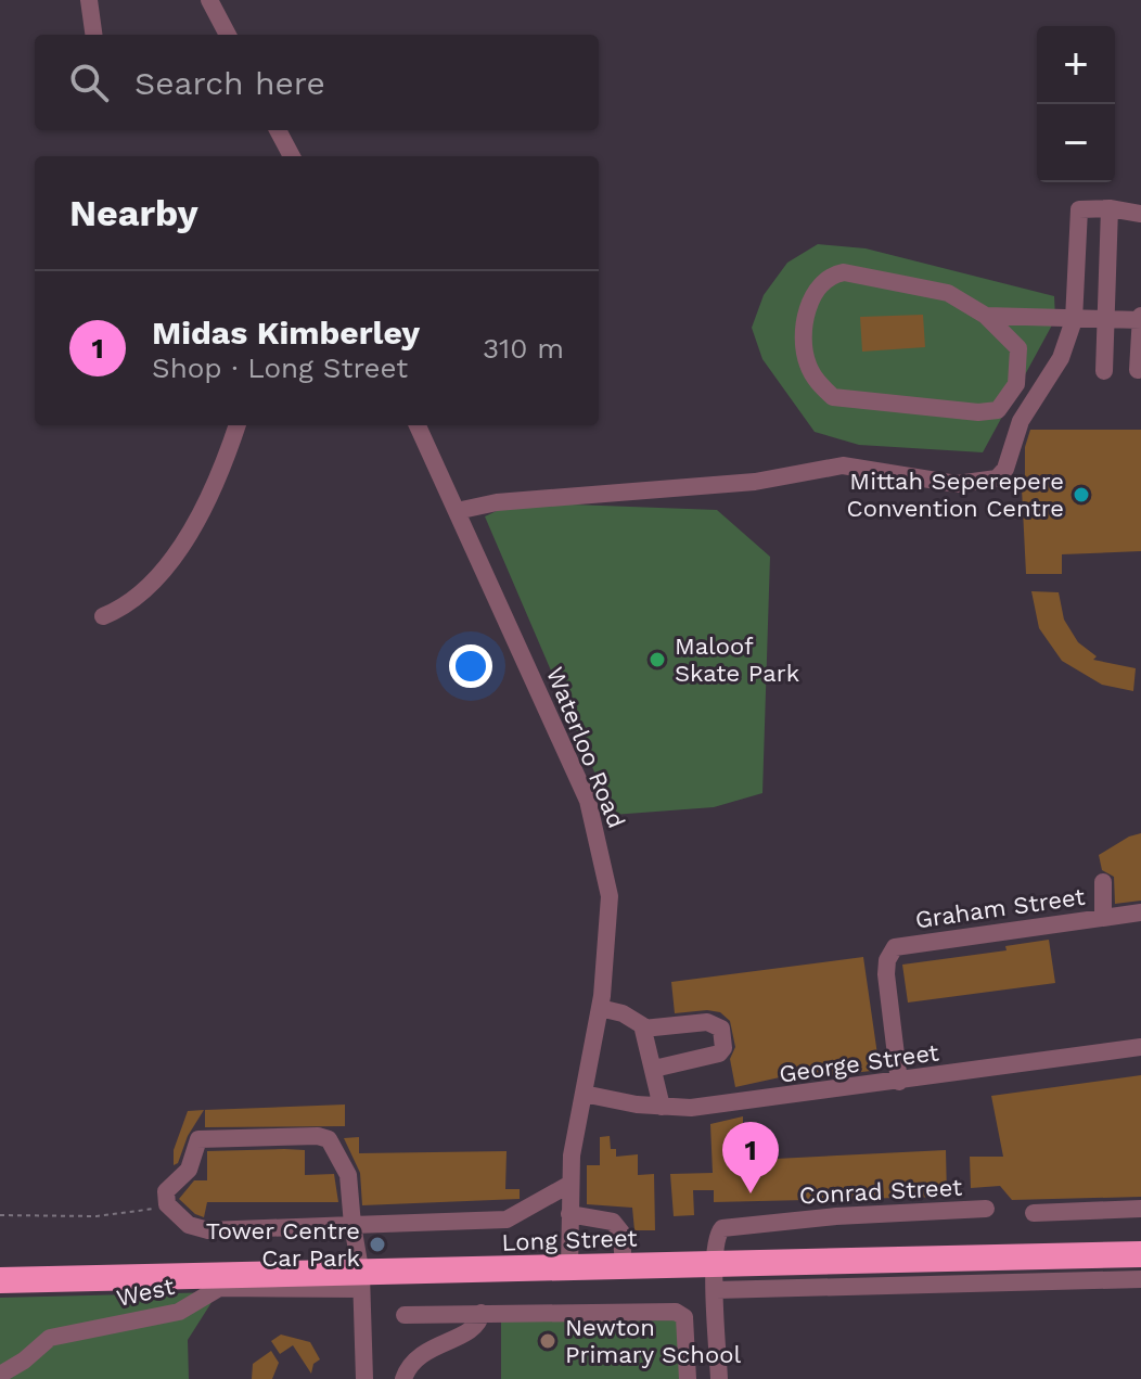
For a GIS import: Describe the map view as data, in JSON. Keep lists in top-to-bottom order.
{
  "streets": {
    "highway": ["Long Street"],
    "street": [
      "Waterloo Road",
      "Graham Street",
      "George Street",
      "Conrad Street",
      "West"
    ]
  },
  "crossings": [
    ["Waterloo Road", "George Street"],
    ["Waterloo Road", "Long Street"],
    ["Graham Street", "George Street"],
    ["Conrad Street", "Long Street"],
    ["Long Street", "West"]
  ],
  "places": [
    "Mittah Seperepere Convention Centre",
    "Maloof Skate Park",
    "Tower Centre Car Park",
    "Newton Primary School"
  ],
  "page": {
    "map_buttons": ["+", "−"],
    "search": "Search here",
    "heading": "Nearby",
    "list": [
      {
        "mark": "1",
        "name": "Midas Kimberley",
        "note": "Shop · Long Street",
        "value": "310 m"
      }
    ],
    "pins": "1"
  }
}
